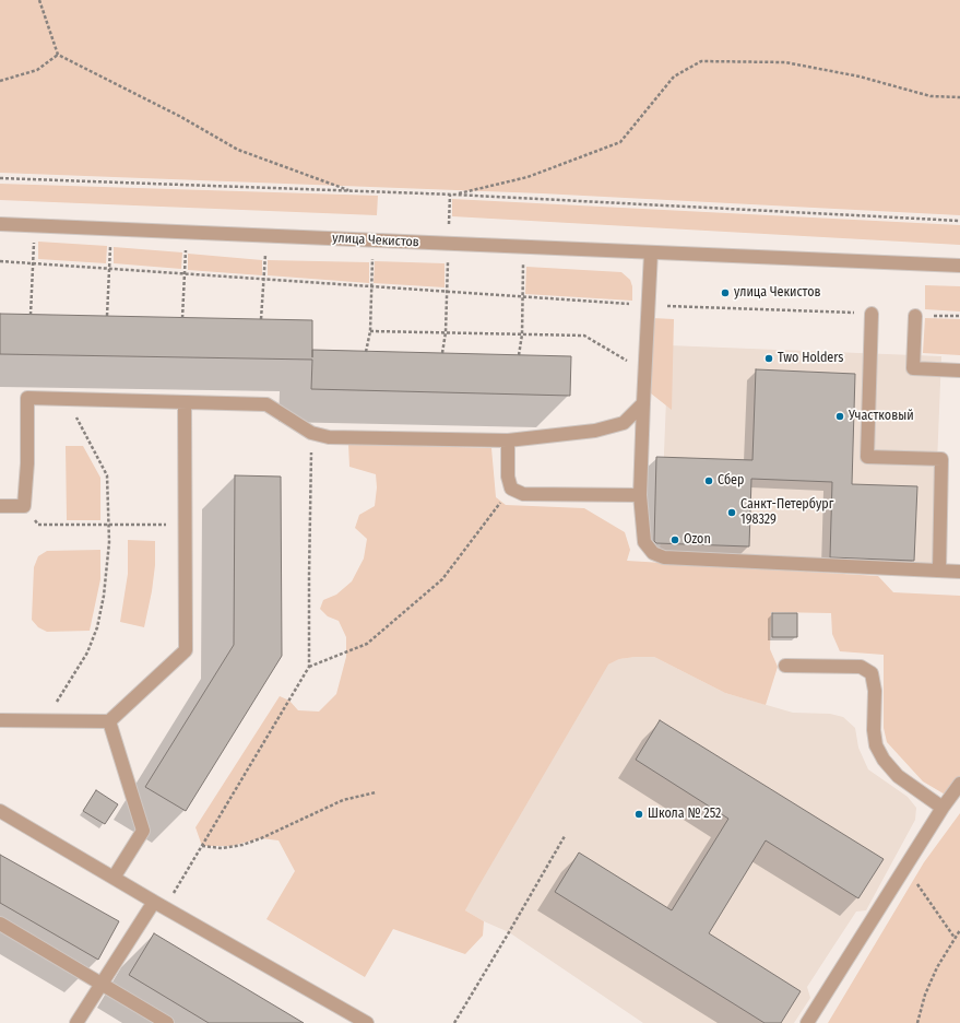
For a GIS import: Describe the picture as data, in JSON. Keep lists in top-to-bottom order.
{
  "streets": {
    "street": ["улица Чекистов"]
  },
  "places": [
    "улица Чекистов",
    "Two Holders",
    "Участковый",
    "Сбер",
    "Санкт-Петербург 198329",
    "Ozon",
    "Школа № 252"
  ]
}
